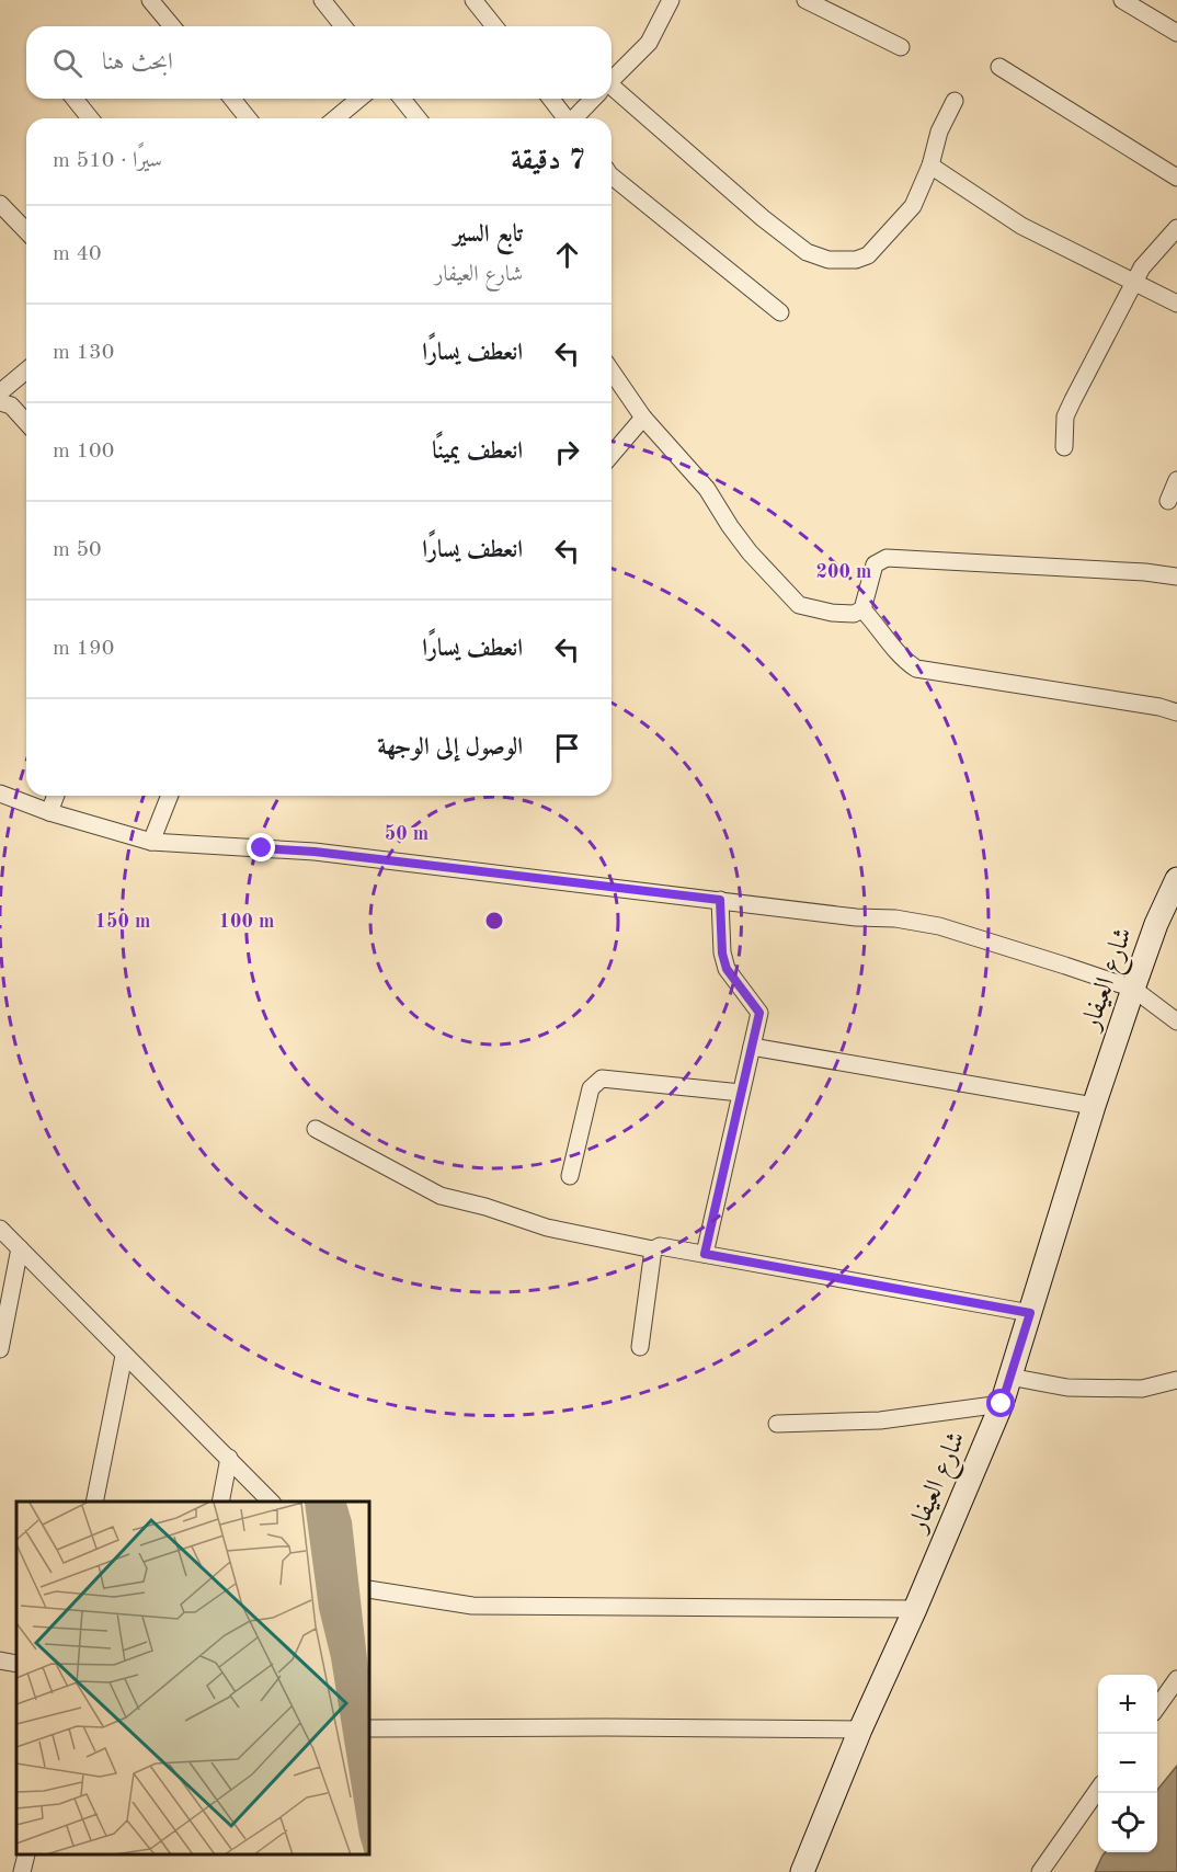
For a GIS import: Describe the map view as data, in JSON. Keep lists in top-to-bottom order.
{
  "streets": {
    "main road": ["شارع العيفار"]
  },
  "page": {
    "search": "ابحث هنا",
    "heading": ["7 دقيقة", "سيرًا · 510 m"],
    "list": [
      ["تابع السير", "شارع العيفار", "40 m"],
      ["انعطف يسارًا", "130 m"],
      ["انعطف يمينًا", "100 m"],
      ["انعطف يسارًا", "50 m"],
      ["انعطف يسارًا", "190 m"],
      "الوصول إلى الوجهة"
    ],
    "map_buttons": ["+", "−"]
  },
  "rings": [
    "200 m",
    "50 m",
    "150 m",
    "100 m"
  ]
}
